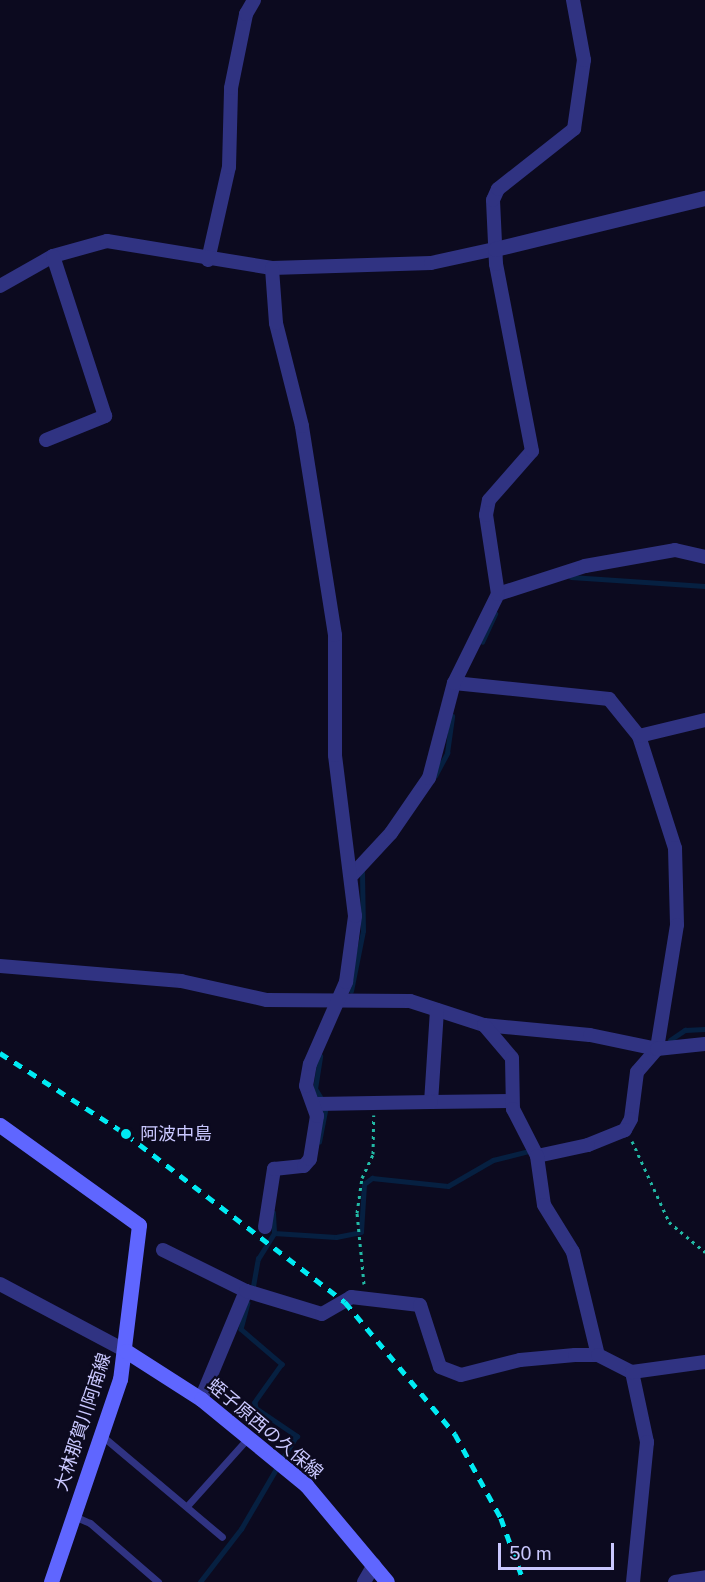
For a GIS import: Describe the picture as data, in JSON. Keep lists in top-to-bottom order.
{
  "streets": {
    "main road": ["大林那賀川阿南線", "蛭子原西の久保線"]
  },
  "crossings": [
    ["大林那賀川阿南線", "蛭子原西の久保線"]
  ],
  "places": ["阿波中島"],
  "scale_bar": "50 m"
}
